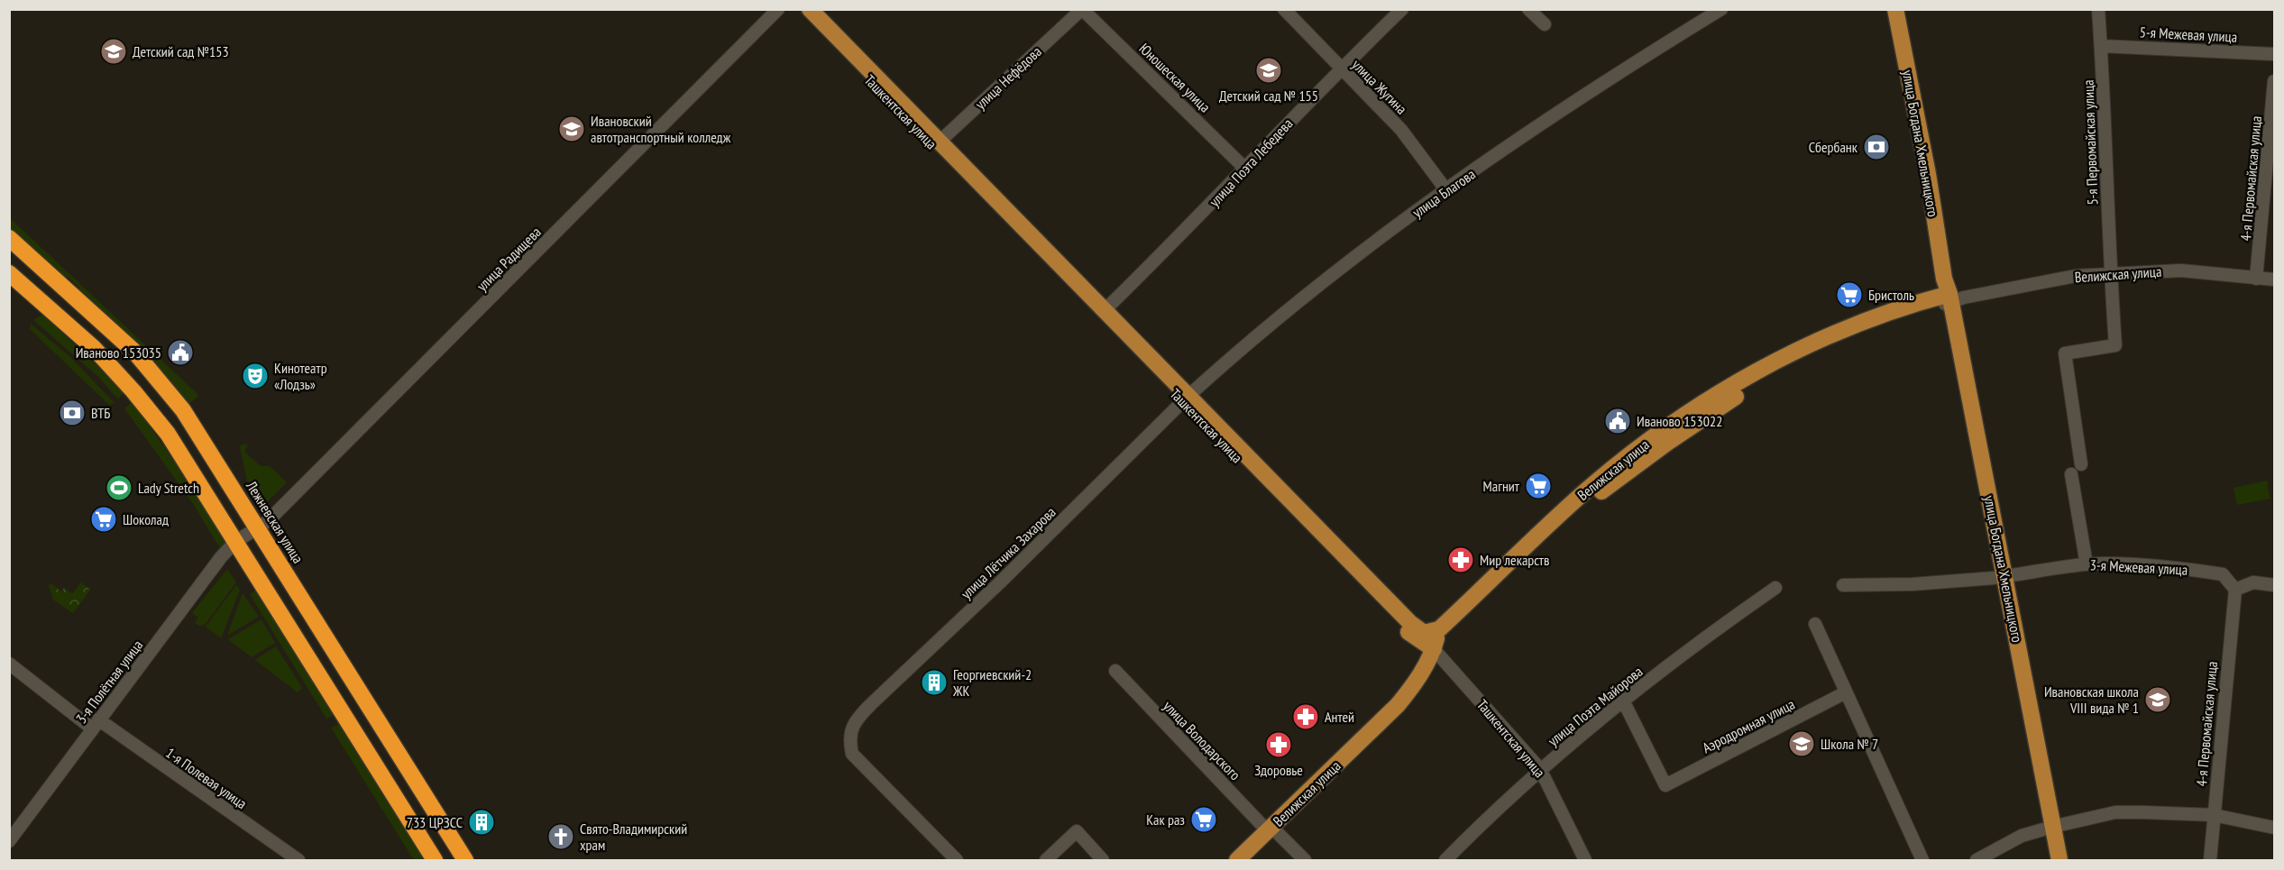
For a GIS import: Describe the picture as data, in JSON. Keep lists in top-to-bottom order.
{
  "streets": {
    "highway": ["Лежневская улица"],
    "main road": ["Ташкентская улица", "улица Богдана Хмельницкого", "Велижская улица"],
    "street": [
      "5-я Межевая улица",
      "улица Нефёдова",
      "Юношеская улица",
      "улица Жугина",
      "5-я Первомайская улица",
      "улица Поэта Лебедева",
      "4-я Первомайская улица",
      "улица Благова",
      "улица Радищева",
      "улица Лётчика Захарова",
      "3-я Межевая улица",
      "3-я Полётная улица",
      "улица Поэта Майорова",
      "Аэродромная улица",
      "улица Володарского",
      "1-я Полевая улица"
    ]
  },
  "crossings": [
    ["5-я Межевая улица", "5-я Первомайская улица"],
    ["улица Нефёдова", "Юношеская улица"],
    ["улица Нефёдова", "Ташкентская улица"],
    ["Юношеская улица", "улица Поэта Лебедева"],
    ["улица Жугина", "улица Поэта Лебедева"],
    ["улица Жугина", "улица Благова"],
    ["Ташкентская улица", "улица Поэта Лебедева"],
    ["Ташкентская улица", "улица Благова"],
    ["Ташкентская улица", "Велижская улица"],
    ["Ташкентская улица", "улица Лётчика Захарова"],
    ["Ташкентская улица", "улица Поэта Майорова"],
    ["5-я Первомайская улица", "Велижская улица"],
    ["улица Богдана Хмельницкого", "Велижская улица"],
    ["улица Богдана Хмельницкого", "3-я Межевая улица"],
    ["4-я Первомайская улица", "Велижская улица"],
    ["4-я Первомайская улица", "3-я Межевая улица"],
    ["улица Благова", "улица Лётчика Захарова"],
    ["улица Радищева", "Лежневская улица"],
    ["улица Радищева", "3-я Полётная улица"],
    ["Велижская улица", "улица Володарского"],
    ["3-я Полётная улица", "1-я Полевая улица"],
    ["улица Поэта Майорова", "Аэродромная улица"]
  ],
  "places": {
    "school or university": [
      "Детский сад №153",
      "Детский сад № 155",
      "Ивановский автотранспортный колледж",
      "Ивановская школа VIII вида № 1",
      "Школа № 7"
    ],
    "bank": ["Сбербанк", "ВТБ"],
    "supermarket": [
      "Бристоль",
      "Магнит",
      "Шоколад",
      "Как раз"
    ],
    "public building": ["Иваново 153035", "Иваново 153022"],
    "theatre": ["Кинотеатр «Лодзь»"],
    "sports": ["Lady Stretch"],
    "pharmacy": ["Мир лекарств", "Антей", "Здоровье"],
    "building": ["Георгиевский-2 ЖК", "733 ЦРЗСС"],
    "church": ["Свято-Владимирский храм"]
  }
}
